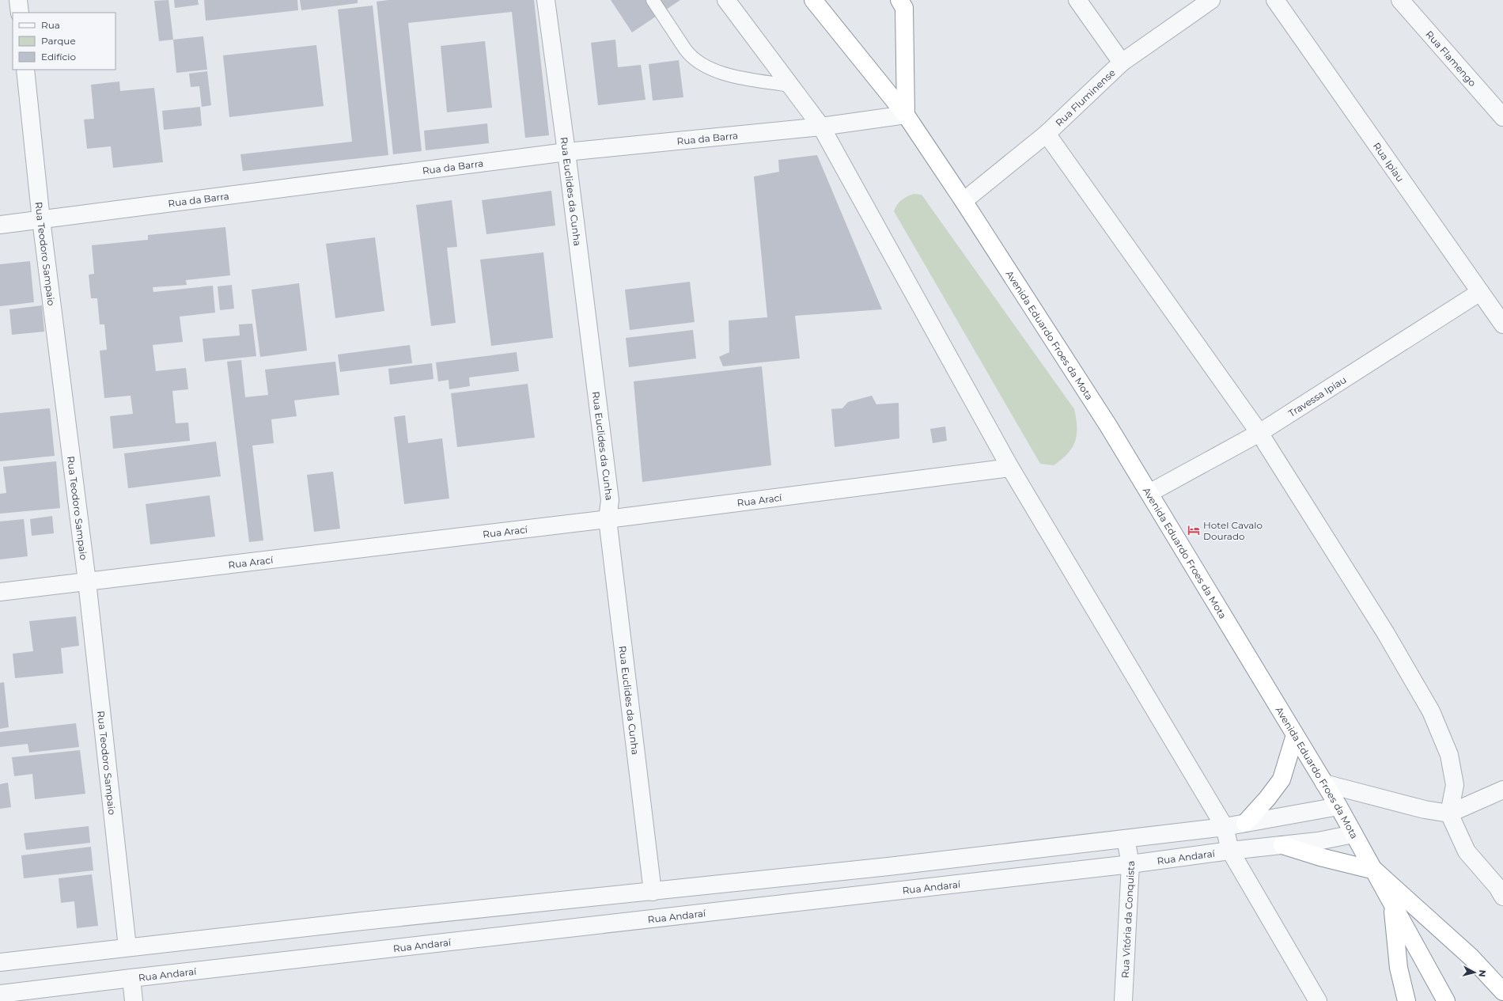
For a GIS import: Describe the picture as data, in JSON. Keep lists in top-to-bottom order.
{
  "streets": {
    "highway": ["Avenida Eduardo Froes da Mota"],
    "street": [
      "Rua Flamengo",
      "Rua Fluminense",
      "Rua da Barra",
      "Rua Ipiau",
      "Rua Euclides da Cunha",
      "Rua Teodoro Sampaio",
      "Travessa Ipiau",
      "Rua Arací",
      "Rua Andaraí",
      "Rua Vitória da Conquista"
    ]
  },
  "crossings": [
    ["Rua Fluminense", "Avenida Eduardo Froes da Mota"],
    ["Rua da Barra", "Rua Euclides da Cunha"],
    ["Rua da Barra", "Rua Teodoro Sampaio"],
    ["Rua da Barra", "Avenida Eduardo Froes da Mota"],
    ["Rua Ipiau", "Travessa Ipiau"],
    ["Rua Euclides da Cunha", "Rua Arací"],
    ["Rua Teodoro Sampaio", "Rua Arací"],
    ["Avenida Eduardo Froes da Mota", "Travessa Ipiau"],
    ["Avenida Eduardo Froes da Mota", "Rua Andaraí"],
    ["Rua Andaraí", "Rua Vitória da Conquista"]
  ],
  "places": {
    "hotel": ["Hotel Cavalo Dourado"]
  },
  "legend": ["Rua", "Parque", "Edifício"],
  "north": "right"
}
